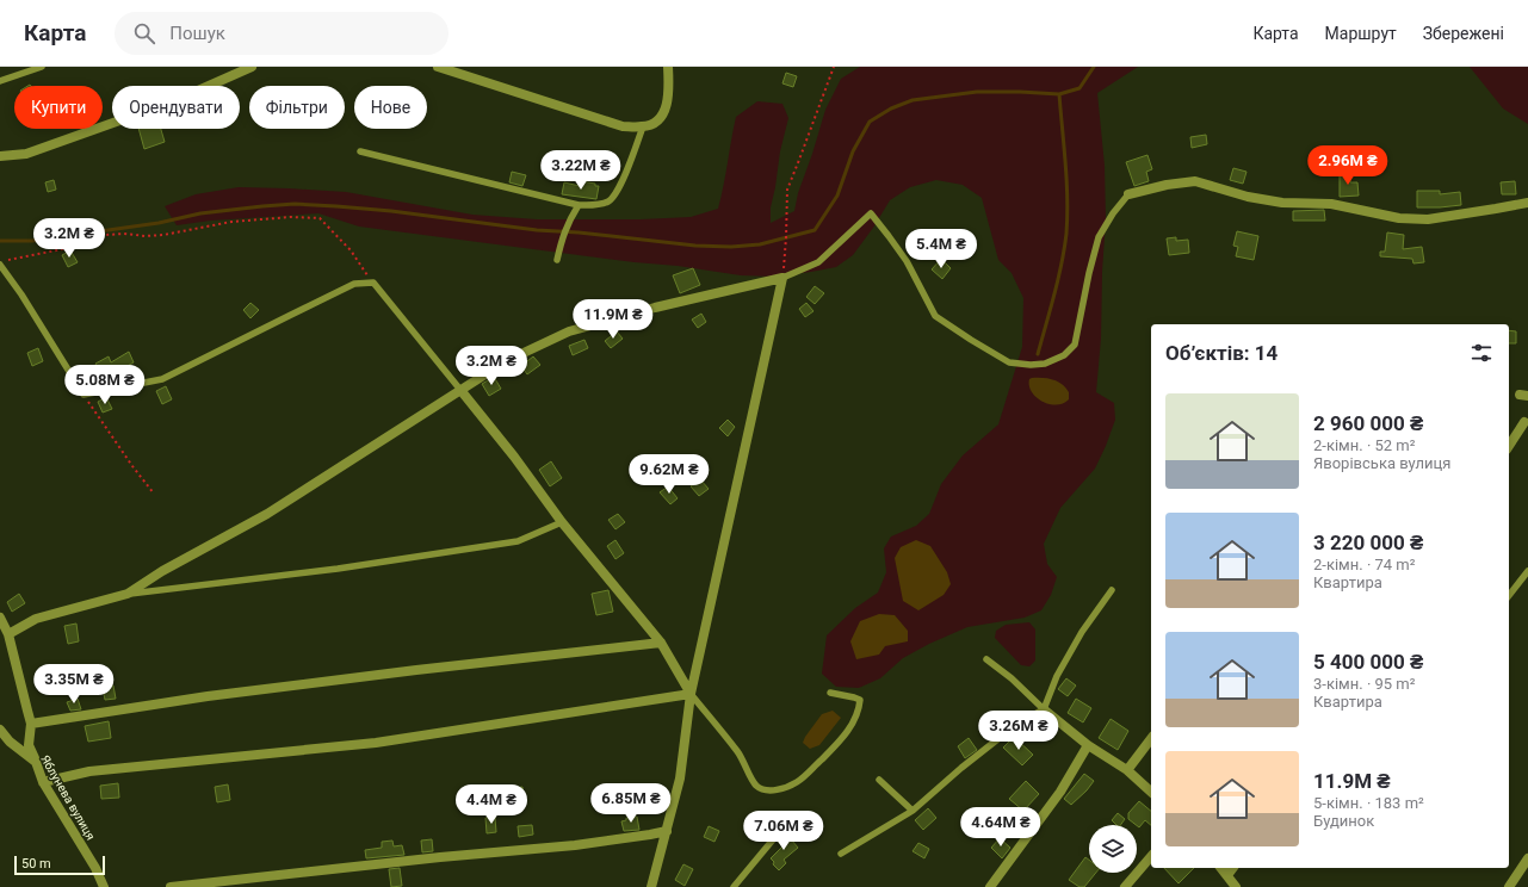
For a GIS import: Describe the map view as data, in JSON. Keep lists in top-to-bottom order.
{
  "streets": {
    "street": ["Яблунева вулиця"]
  },
  "scale_bar": "50 m",
  "page": {
    "header": "Карта",
    "search": "Пошук",
    "nav": ["Карта", "Маршрут", "Збережені"],
    "chip": [
      "Купити",
      "Орендувати",
      "Фільтри",
      "Нове"
    ],
    "price": [
      "2.96M ₴",
      "3.22M ₴",
      "3.2M ₴",
      "5.4M ₴",
      "11.9M ₴",
      "3.2M ₴",
      "5.08M ₴",
      "9.62M ₴",
      "3.35M ₴",
      "3.26M ₴",
      "6.85M ₴",
      "4.4M ₴",
      "4.64M ₴",
      "7.06M ₴"
    ],
    "heading": "Об’єктів: 14",
    "list": [
      {
        "name": "2 960 000 ₴",
        "note": "2-кімн. · 52 m² · Яворівська вулиця"
      },
      {
        "name": "3 220 000 ₴",
        "note": "2-кімн. · 74 m² · Квартира"
      },
      {
        "name": "5 400 000 ₴",
        "note": "3-кімн. · 95 m² · Квартира"
      },
      {
        "name": "11.9M ₴",
        "note": "5-кімн. · 183 m² · Будинок"
      }
    ],
    "scale": "50 m"
  }
}
